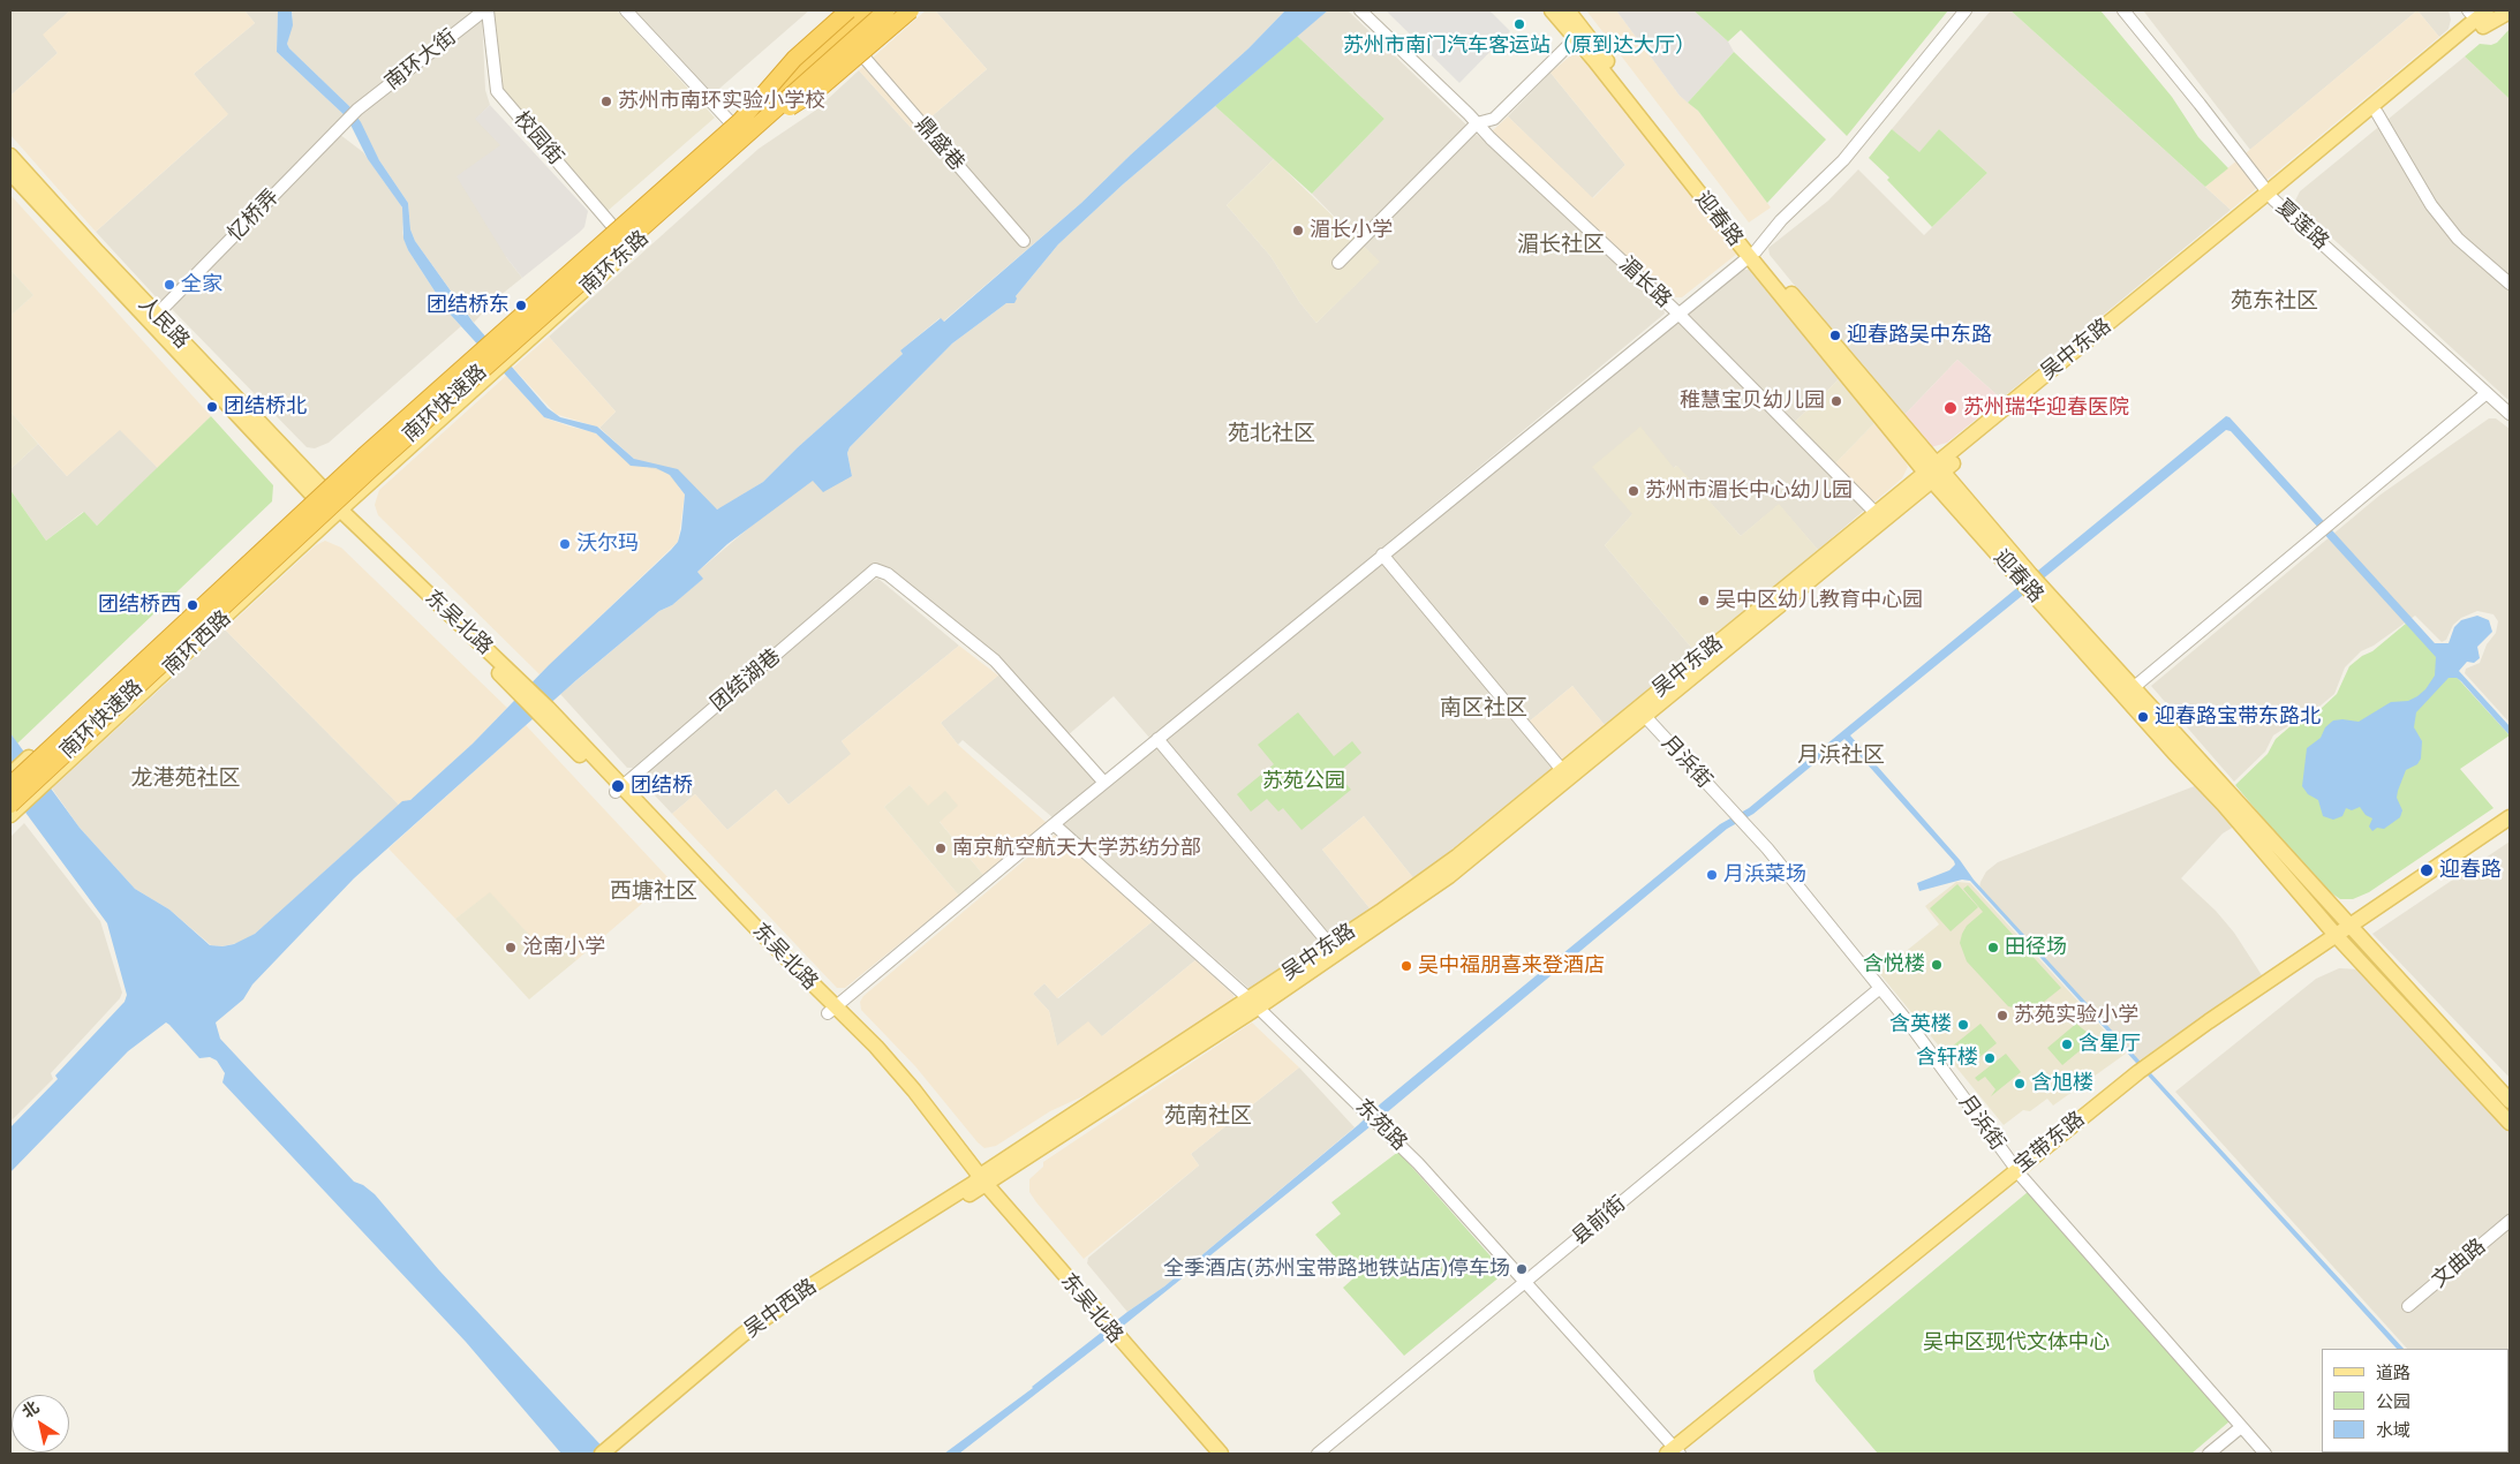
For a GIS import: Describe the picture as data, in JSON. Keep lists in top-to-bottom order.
{
  "streets": {
    "highway": ["南环快速路"],
    "main road": [
      "迎春路",
      "南环东路",
      "人民路",
      "吴中东路",
      "东吴北路",
      "南环西路",
      "宝带东路",
      "吴中西路"
    ],
    "street": [
      "南环大街",
      "校园街",
      "鼎盛巷",
      "忆桥弄",
      "夏莲路",
      "湄长路",
      "团结湖巷",
      "月浜街",
      "东苑路",
      "县前街",
      "文曲路"
    ]
  },
  "crossings": [
    ["南环大街", "校园街"],
    ["南环大街", "忆桥弄"],
    ["校园街", "南环东路"],
    ["鼎盛巷", "南环东路"],
    ["忆桥弄", "人民路"],
    ["迎春路", "吴中东路"],
    ["迎春路", "宝带东路"],
    ["夏莲路", "吴中东路"],
    ["南环东路", "人民路"],
    ["南环东路", "南环快速路"],
    ["南环东路", "东吴北路"],
    ["南环东路", "南环西路"],
    ["湄长路", "吴中东路"],
    ["人民路", "东吴北路"],
    ["人民路", "南环西路"],
    ["吴中东路", "东吴北路"],
    ["吴中东路", "月浜街"],
    ["吴中东路", "东苑路"],
    ["吴中东路", "吴中西路"],
    ["南环快速路", "南环西路"],
    ["东吴北路", "南环西路"],
    ["东吴北路", "团结湖巷"],
    ["东吴北路", "吴中西路"],
    ["月浜街", "宝带东路"],
    ["月浜街", "县前街"],
    ["东苑路", "宝带东路"],
    ["东苑路", "县前街"]
  ],
  "districts": [
    "湄长社区",
    "苑东社区",
    "苑北社区",
    "南区社区",
    "月浜社区",
    "龙港苑社区",
    "西塘社区",
    "苑南社区"
  ],
  "parks": ["苏苑公园", "吴中区现代文体中心"],
  "places": [
    "苏州市南门汽车客运站（原到达大厅）",
    "苏州市南环实验小学校",
    "湄长小学",
    "全家",
    "团结桥东",
    "迎春路吴中东路",
    "稚慧宝贝幼儿园",
    "团结桥北",
    "苏州瑞华迎春医院",
    "苏州市湄长中心幼儿园",
    "沃尔玛",
    "吴中区幼儿教育中心园",
    "团结桥西",
    "迎春路宝带东路北",
    "团结桥",
    "南京航空航天大学苏纺分部",
    "迎春路",
    "月浜菜场",
    "沧南小学",
    "田径场",
    "含悦楼",
    "吴中福朋喜来登酒店",
    "苏苑实验小学",
    "含英楼",
    "含星厅",
    "含轩楼",
    "含旭楼",
    "全季酒店(苏州宝带路地铁站店)停车场"
  ],
  "legend": ["道路", "公园", "水域"],
  "north": "top left"
}
